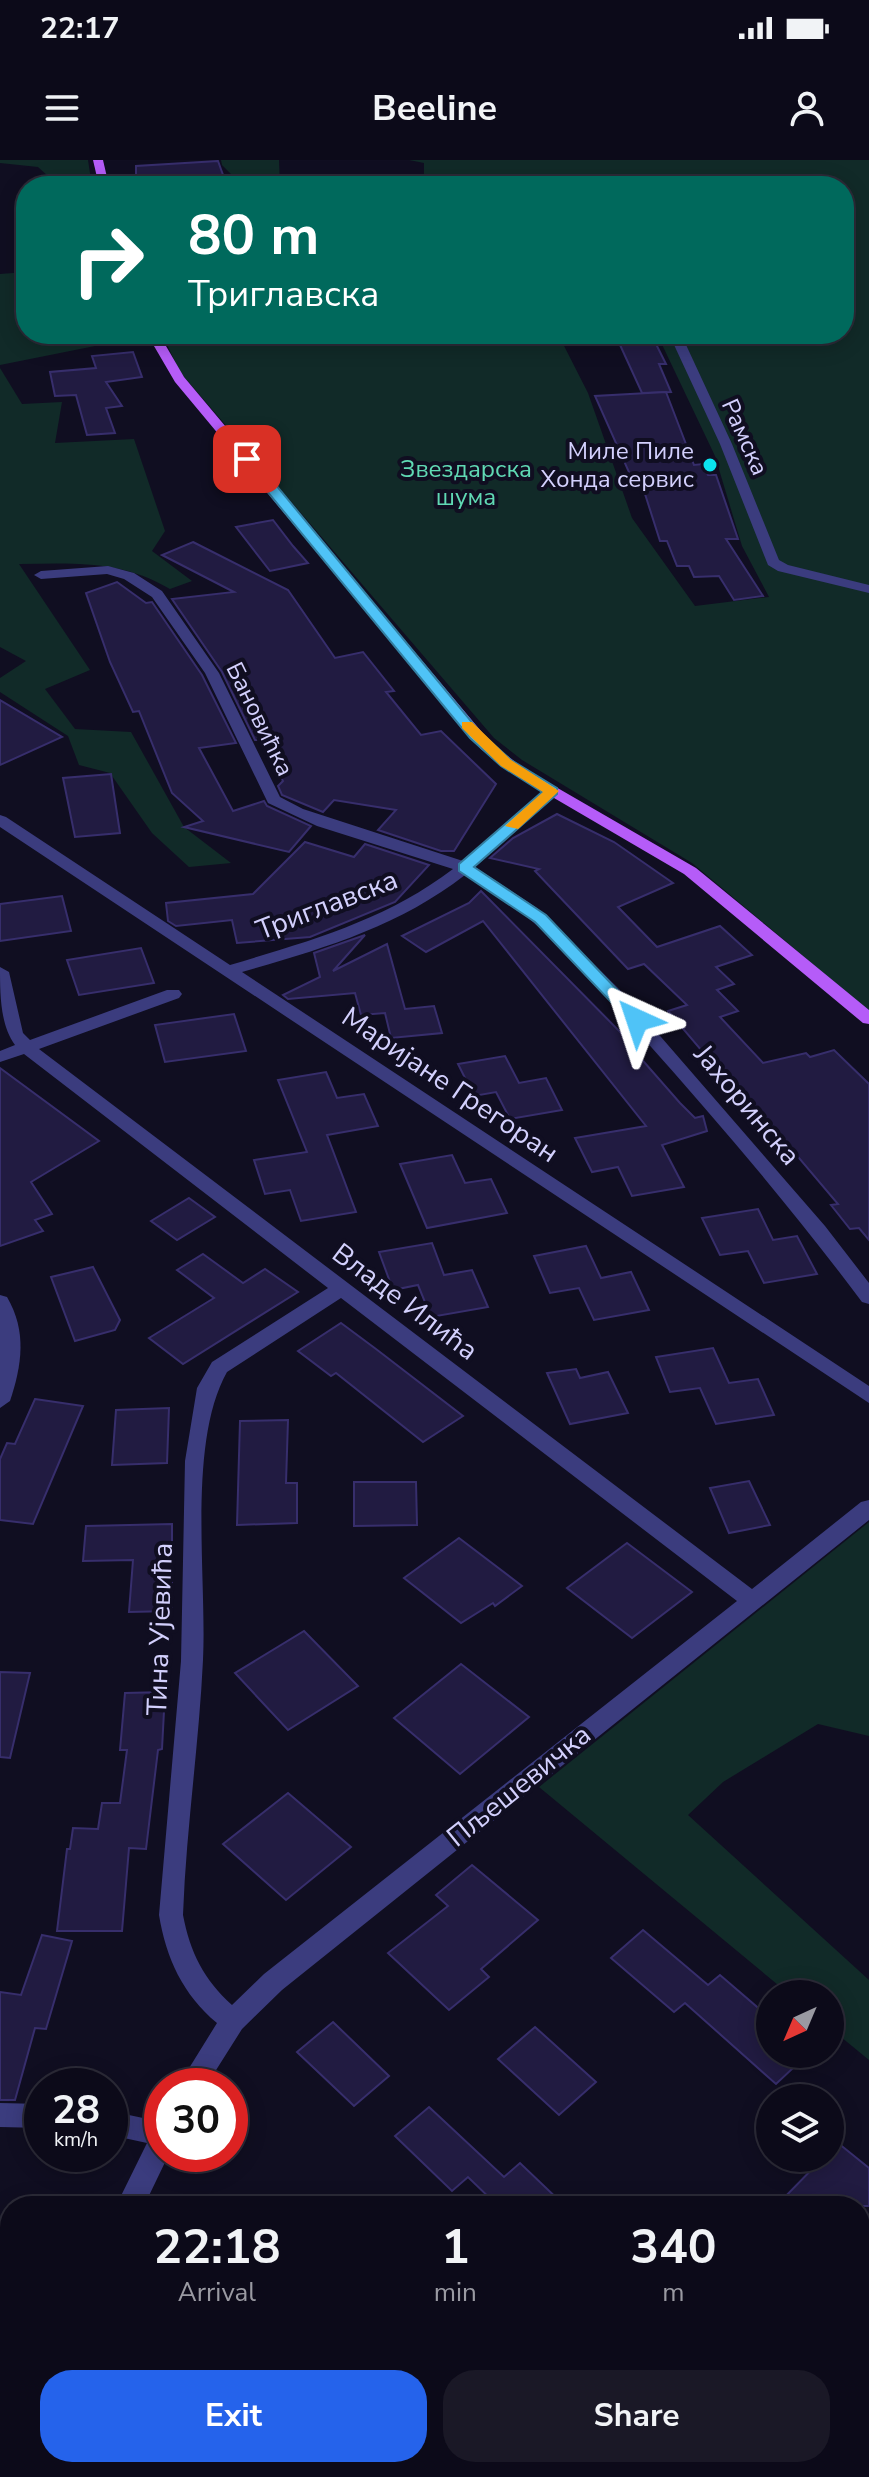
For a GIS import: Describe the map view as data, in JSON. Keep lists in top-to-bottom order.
{
  "streets": {
    "street": [
      "Рамска",
      "Бановићка",
      "Триглавска",
      "Маријане Грегоран",
      "Јахоринска",
      "Владе Илића",
      "Тина Ујевића",
      "Пљешевичка"
    ]
  },
  "crossings": [
    ["Бановићка", "Триглавска"],
    ["Бановићка", "Јахоринска"],
    ["Триглавска", "Маријане Грегоран"],
    ["Триглавска", "Јахоринска"],
    ["Владе Илића", "Тина Ујевића"],
    ["Владе Илића", "Пљешевичка"],
    ["Тина Ујевића", "Пљешевичка"]
  ],
  "parks": ["Звездарска шума"],
  "places": ["Миле Пиле Хонда сервис"],
  "north": "bottom left",
  "page": {
    "status": "22:17",
    "header": "Beeline",
    "turn": ["80 m", "Триглавска"],
    "speed": "28 km/h",
    "limit": "30",
    "eta": [
      "22:18",
      "Arrival",
      "1",
      "min",
      "340",
      "m"
    ],
    "buttons": ["Exit", "Share"]
  }
}
